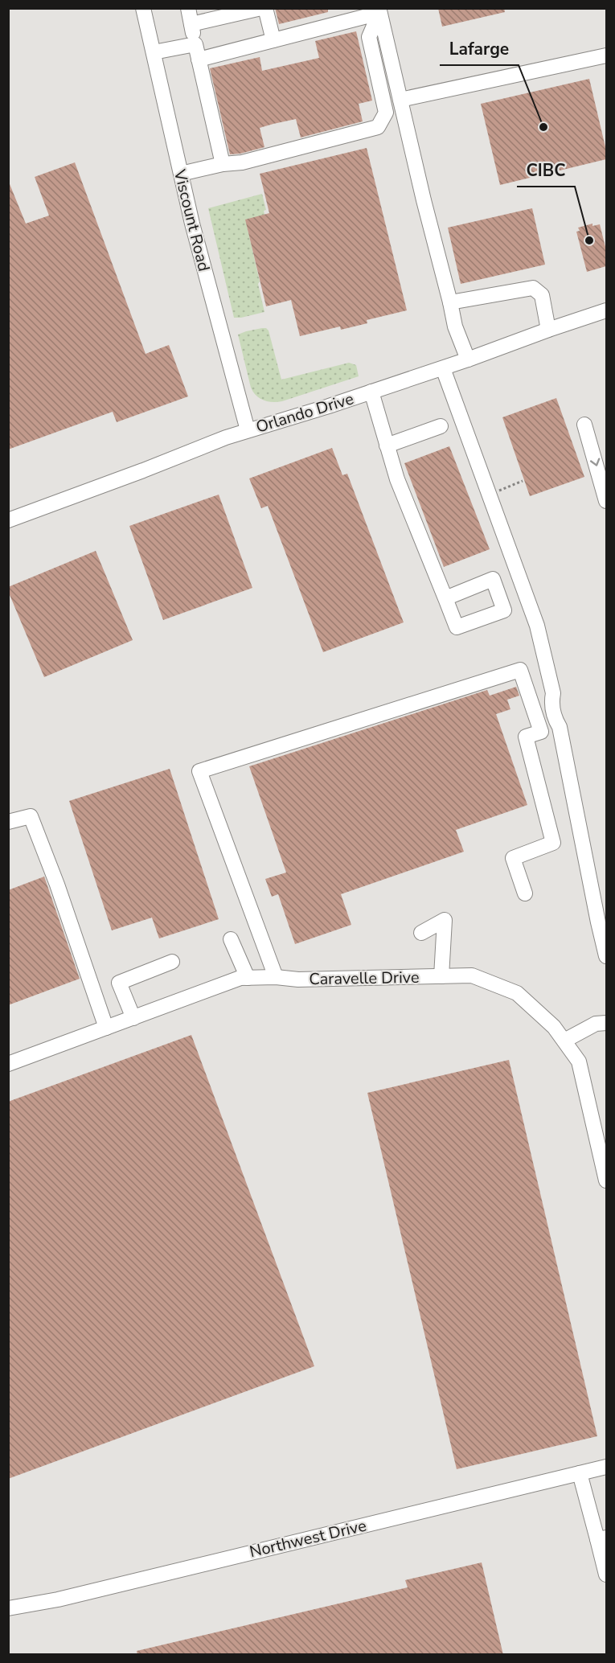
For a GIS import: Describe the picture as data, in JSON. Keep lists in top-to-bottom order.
{
  "streets": {
    "street": [
      "Viscount Road",
      "Orlando Drive",
      "Caravelle Drive",
      "Northwest Drive"
    ]
  },
  "crossings": [
    ["Viscount Road", "Orlando Drive"]
  ],
  "places": ["Lafarge", "CIBC"]
}
